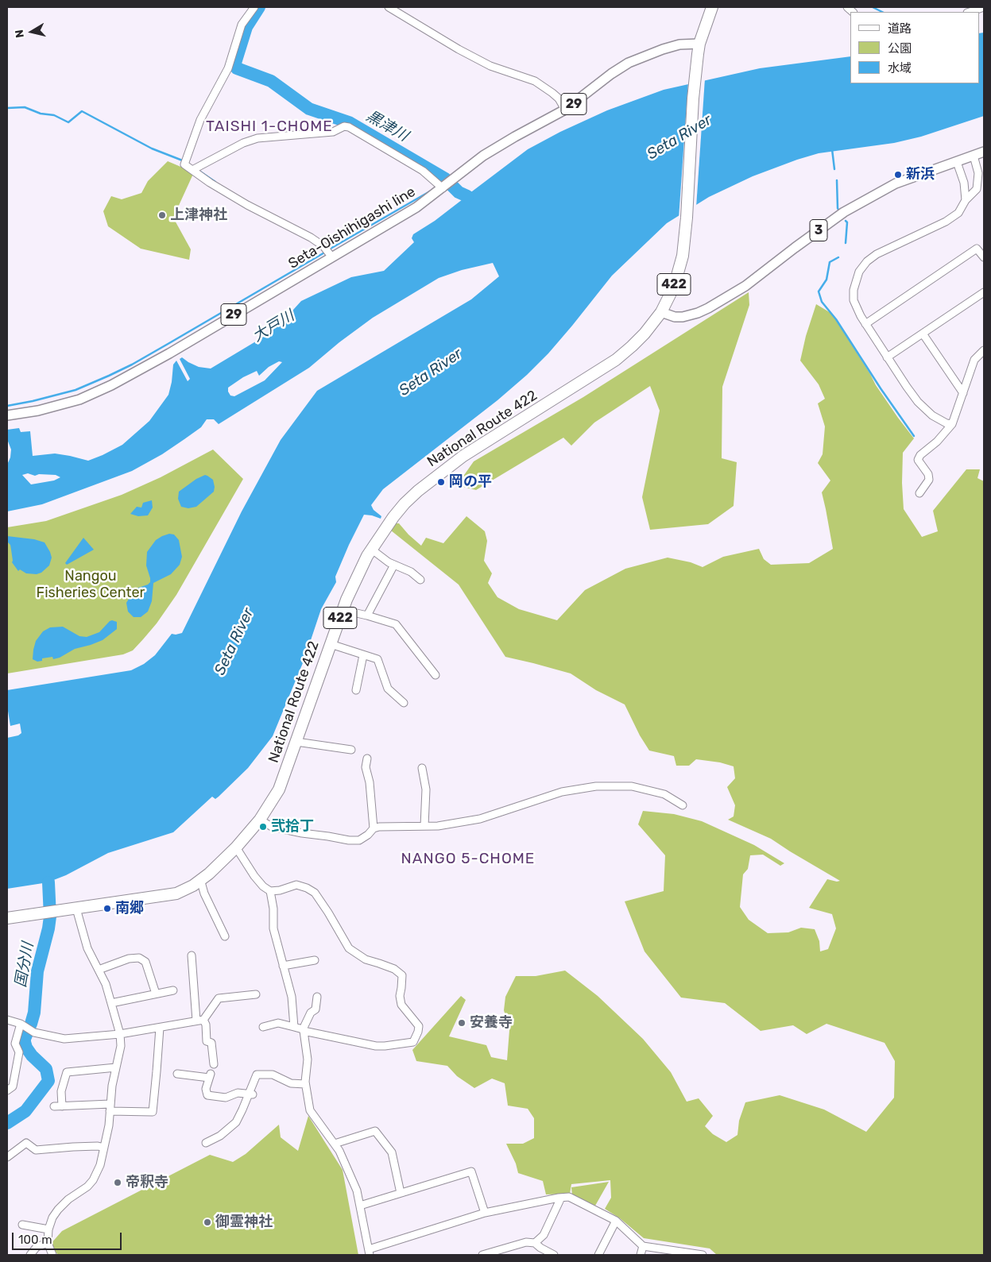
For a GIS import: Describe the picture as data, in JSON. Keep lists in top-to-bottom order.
{
  "streets": {
    "highway": ["422", "National Route 422"],
    "main road": ["29", "Seta-Oishihigashi line", "3"]
  },
  "crossings": [
    ["Seta-Oishihigashi line", "422"],
    ["3", "422"],
    ["3", "National Route 422"],
    ["422", "National Route 422"]
  ],
  "districts": ["TAISHI 1-CHOME", "NANGO 5-CHOME"],
  "water": [
    "黒津川",
    "Seta River",
    "大戸川",
    "国分川"
  ],
  "parks": ["Nangou Fisheries Center"],
  "places": [
    "新浜",
    "上津神社",
    "岡の平",
    "弐拾丁",
    "南郷",
    "安養寺",
    "帝釈寺",
    "御霊神社"
  ],
  "legend": ["道路", "公園", "水域"],
  "scale_bar": "100 m",
  "north": "left"
}
